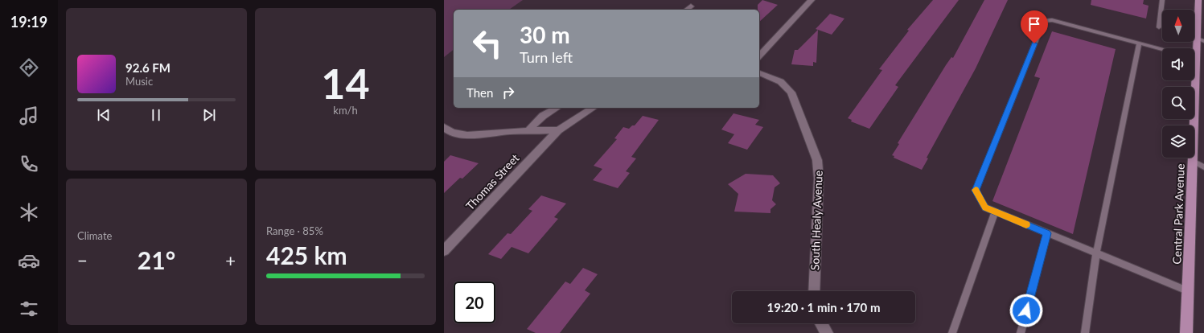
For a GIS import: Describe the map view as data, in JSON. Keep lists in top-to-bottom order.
{
  "streets": {
    "main road": ["Central Park Avenue"],
    "street": ["Thomas Street", "South Healy Avenue"]
  },
  "north": "top",
  "page": {
    "tabs": "19:19",
    "tile": [
      ["14", "km/h"],
      "Climate",
      ["Range · 85%", "425 km"]
    ],
    "turn": ["30 m", "Turn left"],
    "song": ["92.6 FM", "Music"],
    "then": "Then",
    "heat": ["−", "21°", "+"],
    "limit": "20",
    "trip": "19:20 · 1 min · 170 m"
  }
}
